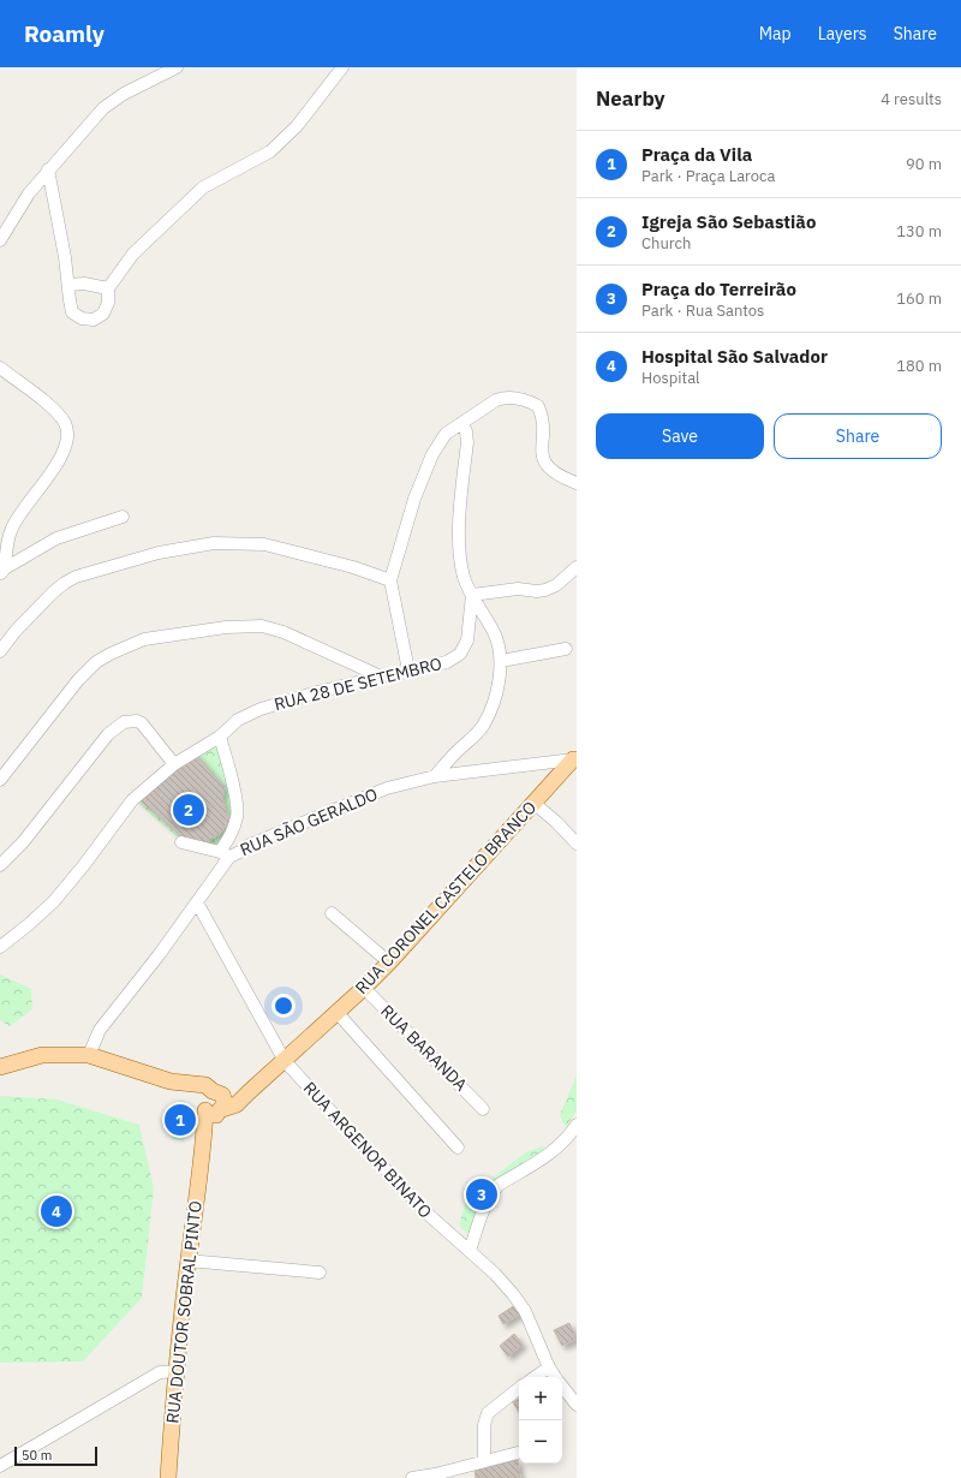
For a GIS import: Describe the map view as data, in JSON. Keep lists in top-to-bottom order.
{
  "streets": {
    "main road": ["RUA CORONEL CASTELO BRANCO", "RUA DOUTOR SOBRAL PINTO"],
    "street": [
      "RUA 28 DE SETEMBRO",
      "RUA SÃO GERALDO",
      "RUA BARANDA",
      "RUA ARGENOR BINATO"
    ]
  },
  "crossings": [
    ["RUA SÃO GERALDO", "RUA CORONEL CASTELO BRANCO"],
    ["RUA SÃO GERALDO", "RUA ARGENOR BINATO"],
    ["RUA CORONEL CASTELO BRANCO", "RUA BARANDA"],
    ["RUA CORONEL CASTELO BRANCO", "RUA ARGENOR BINATO"],
    ["RUA CORONEL CASTELO BRANCO", "RUA DOUTOR SOBRAL PINTO"]
  ],
  "scale_bar": "50 m",
  "page": {
    "header": "Roamly",
    "nav": ["Map", "Layers", "Share"],
    "heading": ["Nearby", "4 results"],
    "list": [
      {
        "mark": "1",
        "name": "Praça da Vila",
        "note": "Park · Praça Laroca",
        "value": "90 m"
      },
      {
        "mark": "2",
        "name": "Igreja São Sebastião",
        "note": "Church",
        "value": "130 m"
      },
      {
        "mark": "3",
        "name": "Praça do Terreirão",
        "note": "Park · Rua Santos",
        "value": "160 m"
      },
      {
        "mark": "4",
        "name": "Hospital São Salvador",
        "note": "Hospital",
        "value": "180 m"
      }
    ],
    "buttons": ["Save", "Share"],
    "pins": [
      "2",
      "1",
      "3",
      "4"
    ],
    "map_buttons": ["+", "−"],
    "scale": "50 m"
  }
}
